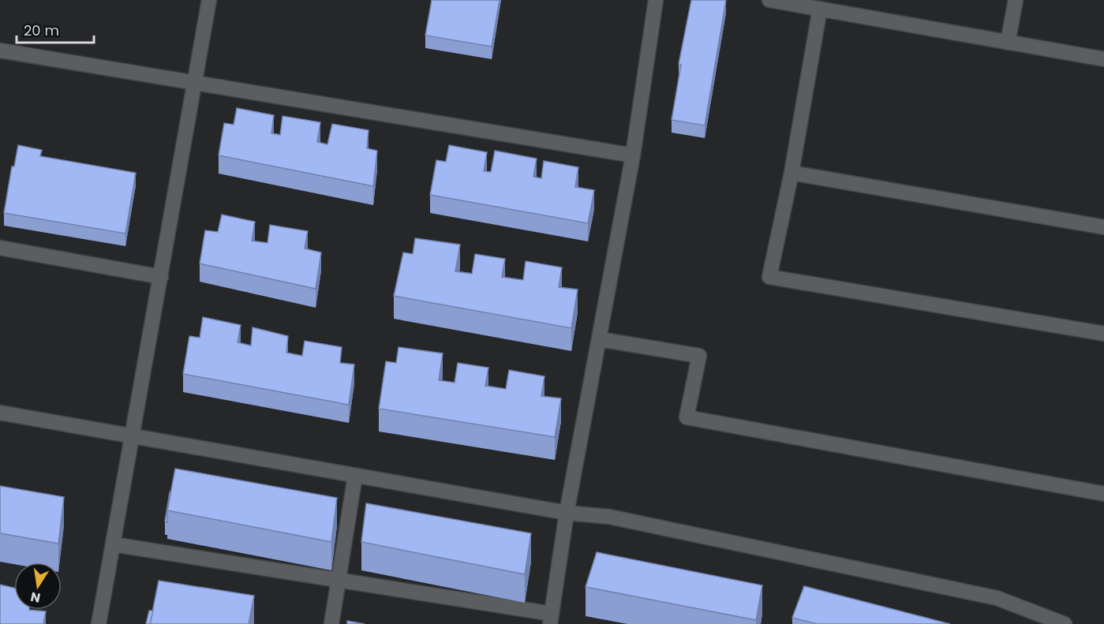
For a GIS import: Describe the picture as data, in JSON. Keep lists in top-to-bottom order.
{
  "scale_bar": "20 m",
  "north": "bottom"
}
